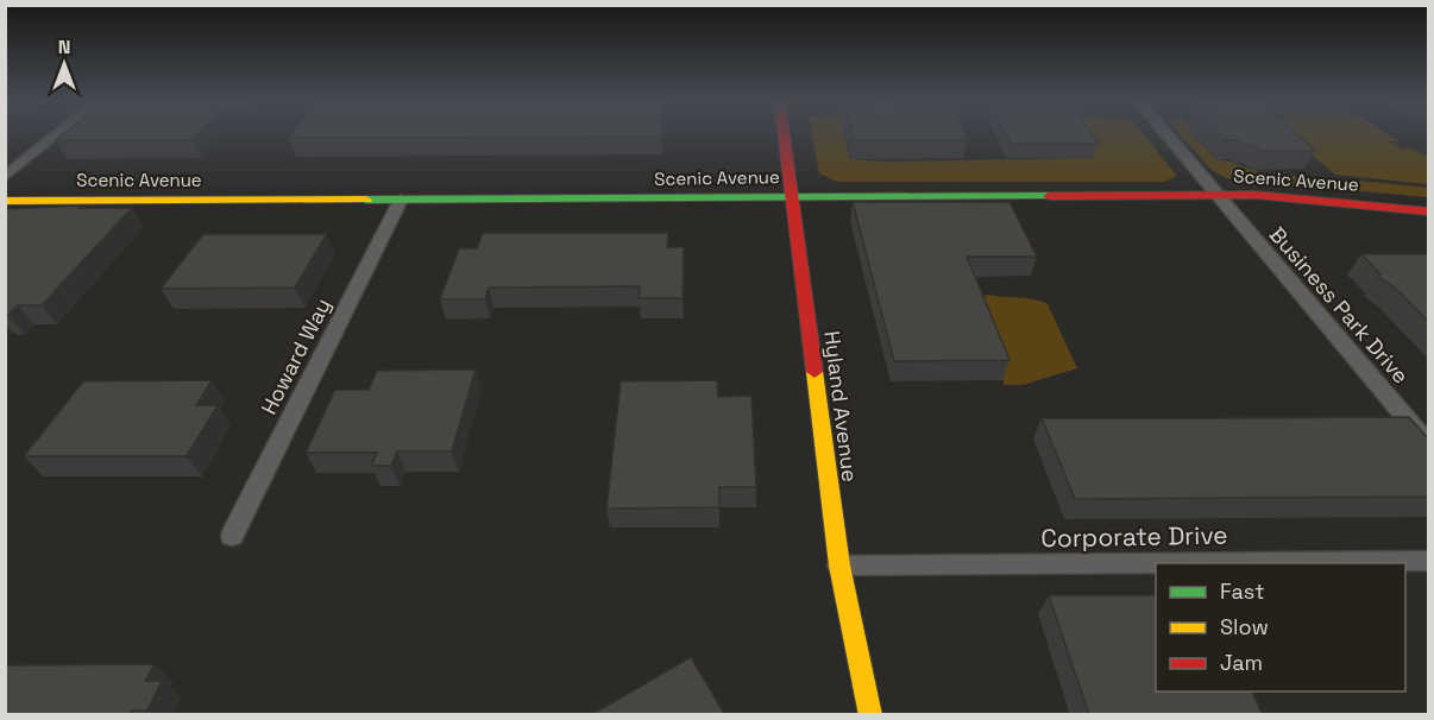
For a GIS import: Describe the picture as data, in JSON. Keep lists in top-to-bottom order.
{
  "streets": {
    "street": [
      "Scenic Avenue",
      "Business Park Drive",
      "Howard Way",
      "Hyland Avenue",
      "Corporate Drive"
    ]
  },
  "crossings": [
    ["Scenic Avenue", "Business Park Drive"],
    ["Scenic Avenue", "Howard Way"],
    ["Scenic Avenue", "Hyland Avenue"],
    ["Hyland Avenue", "Corporate Drive"]
  ],
  "legend": ["Fast", "Slow", "Jam"],
  "north": "top"
}
